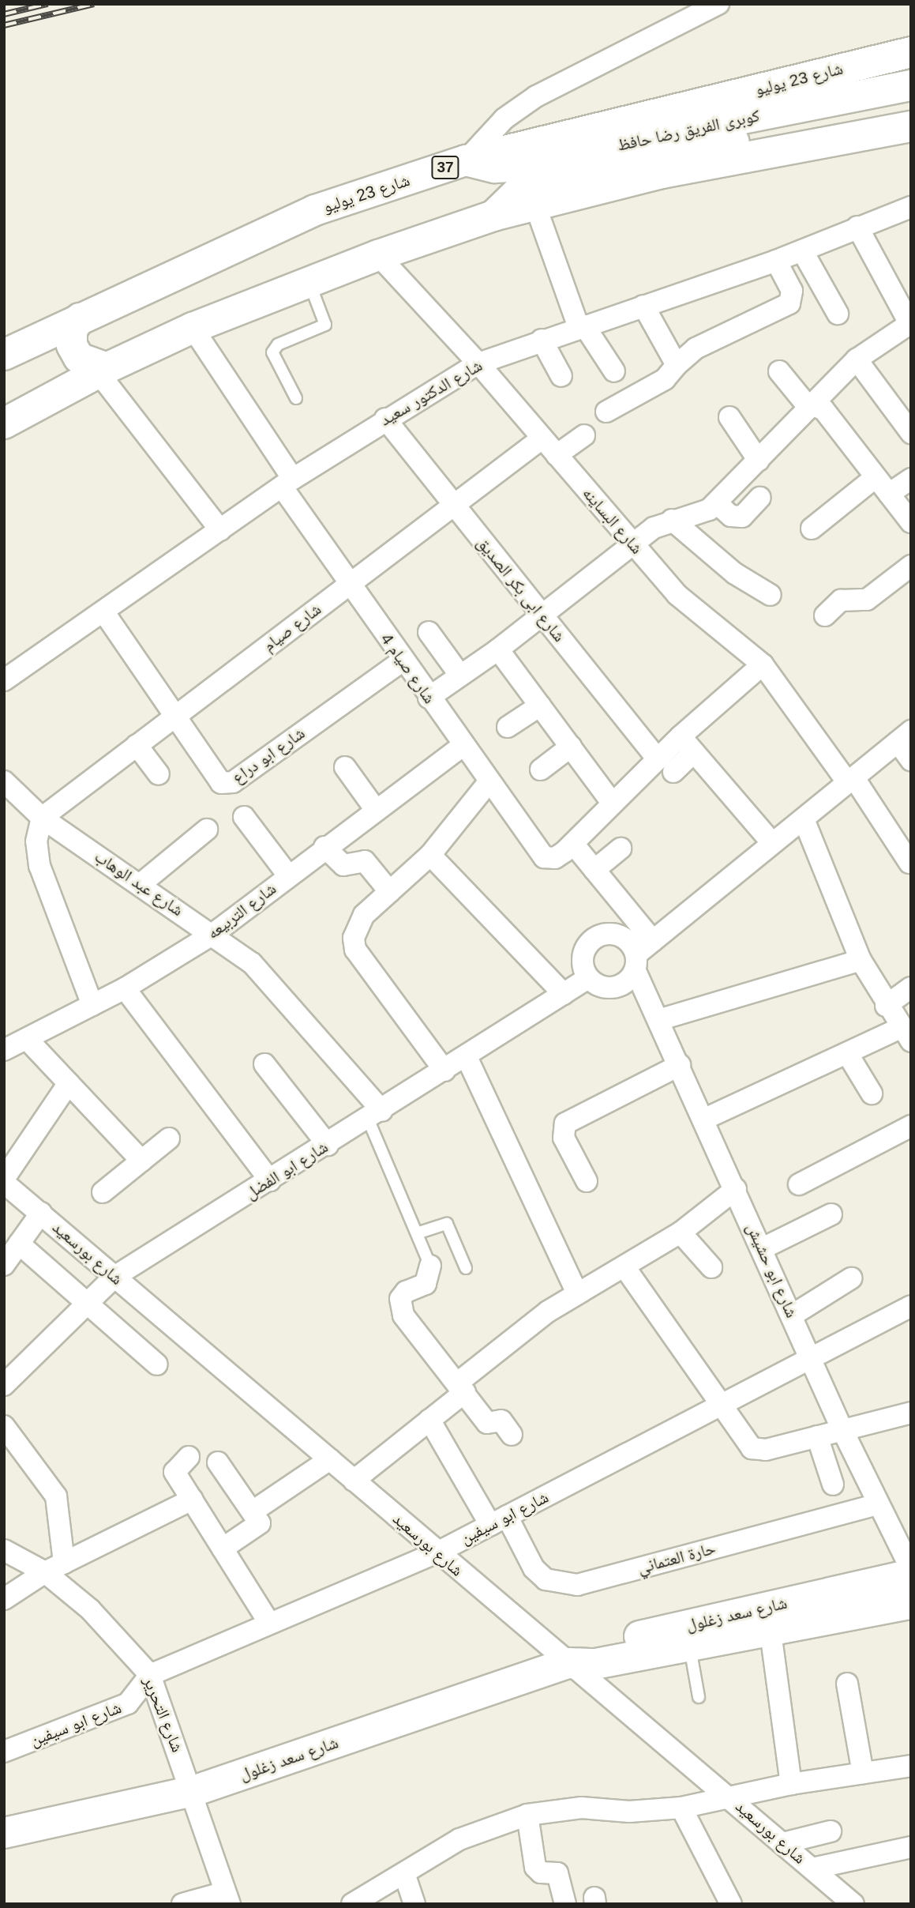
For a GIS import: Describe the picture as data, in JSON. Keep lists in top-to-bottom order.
{
  "streets": {
    "main road": [
      "شارع 23 يوليو",
      "كوبرى الفريق رضا حافظ",
      "37",
      "شارع سعد زغلول"
    ],
    "street": [
      "شارع الدكتور سعيد",
      "شارع البساينه",
      "شارع ابى بكر الصديق",
      "شارع صيام",
      "شارع صيام 4",
      "شارع ابو دراع",
      "شارع عبد الوهاب",
      "شارع التربيعه",
      "شارع ابو الفضل",
      "شارع بورسعيد",
      "شارع ابو حشيش",
      "شارع ابو سيفين",
      "حارة العتماني",
      "شارع التحرير"
    ]
  },
  "crossings": [
    ["شارع 23 يوليو", "كوبرى الفريق رضا حافظ"],
    ["شارع الدكتور سعيد", "شارع البساينه"],
    ["شارع الدكتور سعيد", "شارع ابى بكر الصديق"],
    ["شارع الدكتور سعيد", "شارع صيام 4"],
    ["شارع الدكتور سعيد", "شارع ابو دراع"],
    ["شارع البساينه", "شارع صيام"],
    ["شارع ابى بكر الصديق", "شارع صيام"],
    ["شارع صيام", "شارع صيام 4"],
    ["شارع صيام", "شارع ابو دراع"],
    ["شارع صيام", "شارع عبد الوهاب"],
    ["شارع صيام 4", "شارع ابو دراع"],
    ["شارع صيام 4", "شارع التربيعه"],
    ["شارع عبد الوهاب", "شارع التربيعه"],
    ["شارع عبد الوهاب", "شارع ابو الفضل"],
    ["شارع ابو الفضل", "شارع بورسعيد"],
    ["شارع ابو الفضل", "شارع ابو حشيش"],
    ["شارع بورسعيد", "شارع ابو سيفين"],
    ["شارع بورسعيد", "شارع سعد زغلول"],
    ["شارع ابو حشيش", "شارع ابو سيفين"],
    ["شارع ابو حشيش", "حارة العتماني"],
    ["شارع ابو سيفين", "حارة العتماني"],
    ["شارع ابو سيفين", "شارع التحرير"],
    ["شارع سعد زغلول", "شارع التحرير"]
  ]
}
